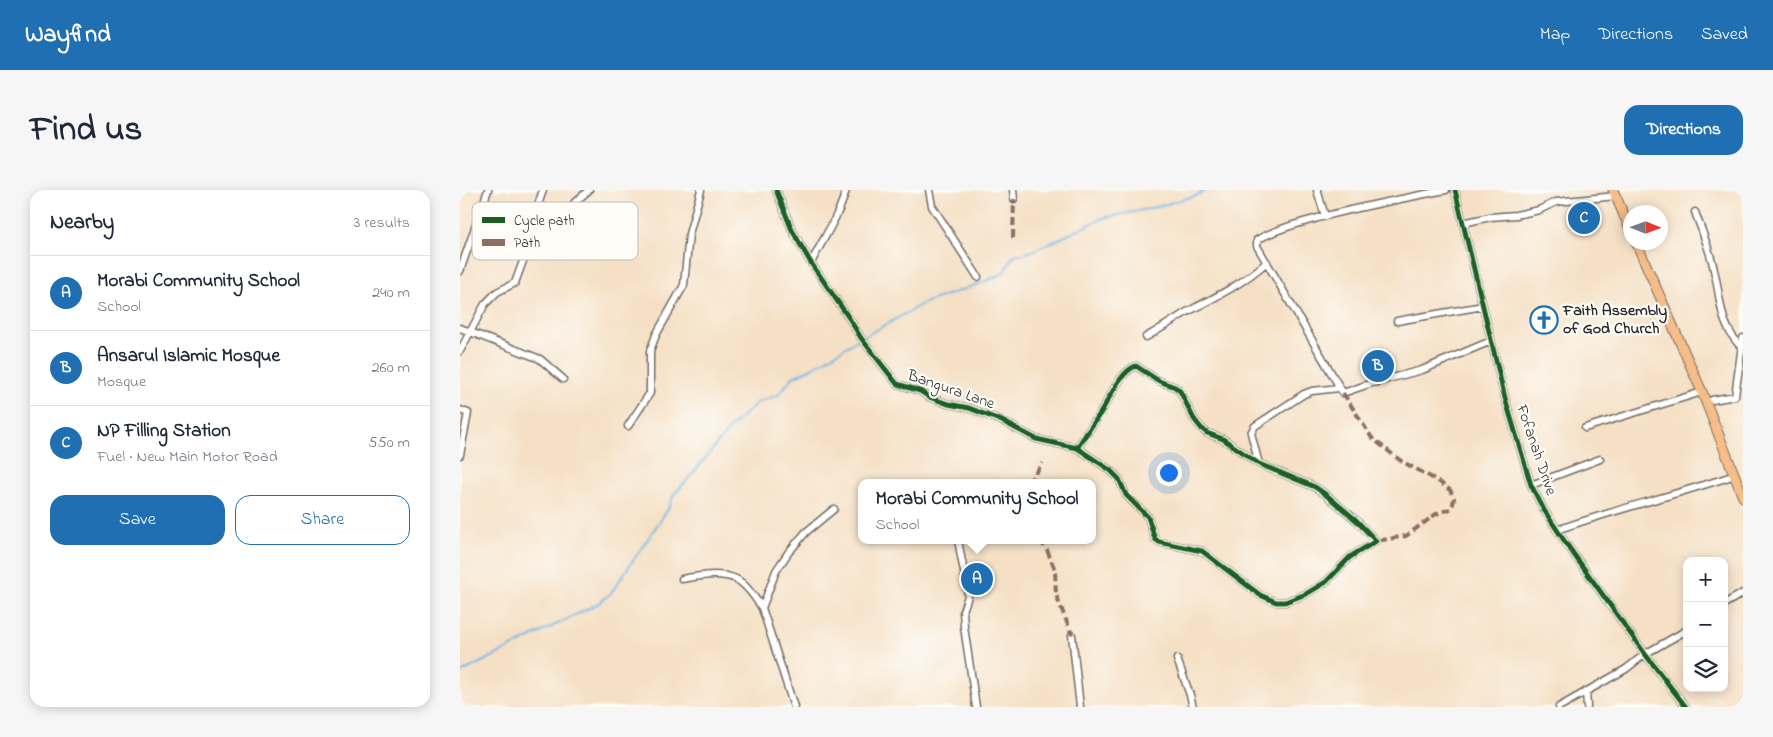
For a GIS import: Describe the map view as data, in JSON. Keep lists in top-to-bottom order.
{
  "streets": {
    "street": ["Bangura Lane", "Fofanah Drive"]
  },
  "places": {
    "church": ["Faith Assembly of God Church"]
  },
  "legend": ["Cycle path", "Path"],
  "north": "right",
  "page": {
    "header": "Wayfind",
    "nav": ["Map", "Directions", "Saved"],
    "title": "Find us",
    "buttons": [
      "Directions",
      ["Save", "Share"]
    ],
    "heading": ["Nearby", "3 results"],
    "pins": ["C", "B", "A"],
    "list": [
      {
        "mark": "A",
        "name": "Morabi Community School",
        "note": "School",
        "value": "240 m"
      },
      {
        "mark": "B",
        "name": "Ansarul Islamic Mosque",
        "note": "Mosque",
        "value": "260 m"
      },
      {
        "mark": "C",
        "name": "NP Filling Station",
        "note": "Fuel · New Main Motor Road",
        "value": "550 m"
      }
    ],
    "popup": ["Morabi Community School", "School"],
    "map_buttons": ["+", "−"]
  }
}
